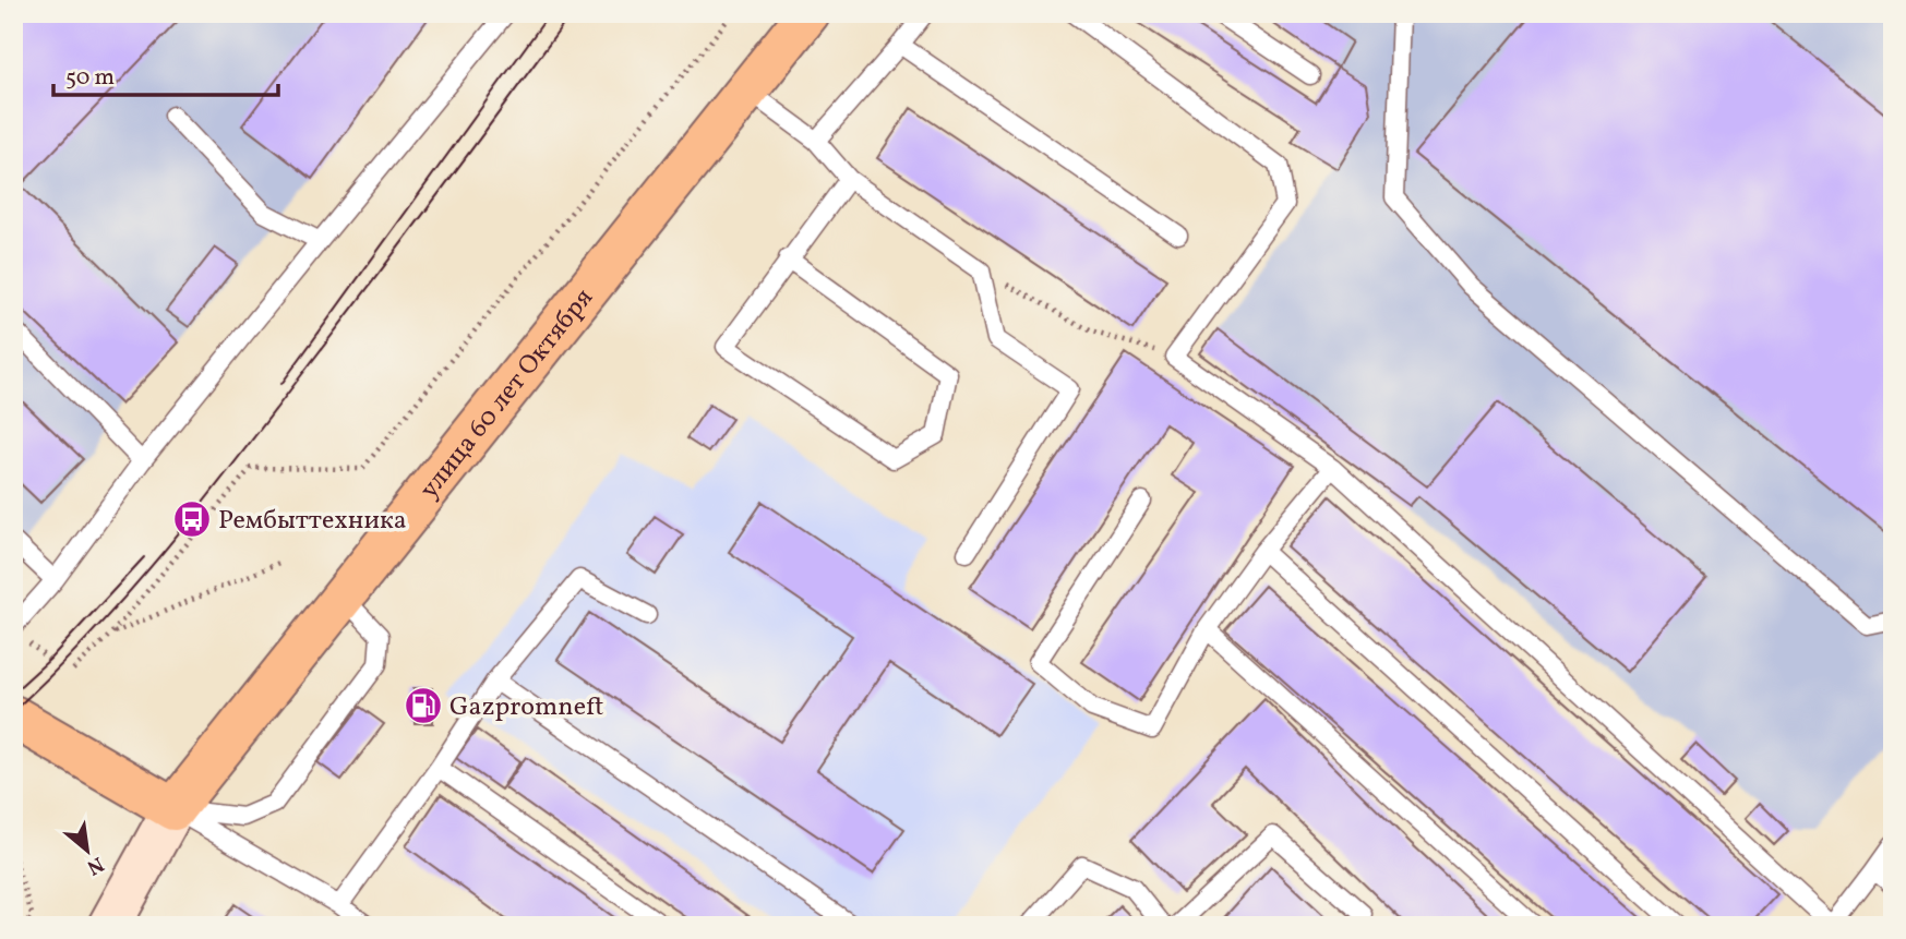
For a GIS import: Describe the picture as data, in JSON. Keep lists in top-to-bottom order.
{
  "streets": {
    "main road": ["улица 60 лет Октября"]
  },
  "places": {
    "bus stop": ["Рембыттехника"],
    "fuel station": ["Gazpromneft"]
  },
  "scale_bar": "50 m",
  "north": "bottom right"
}
